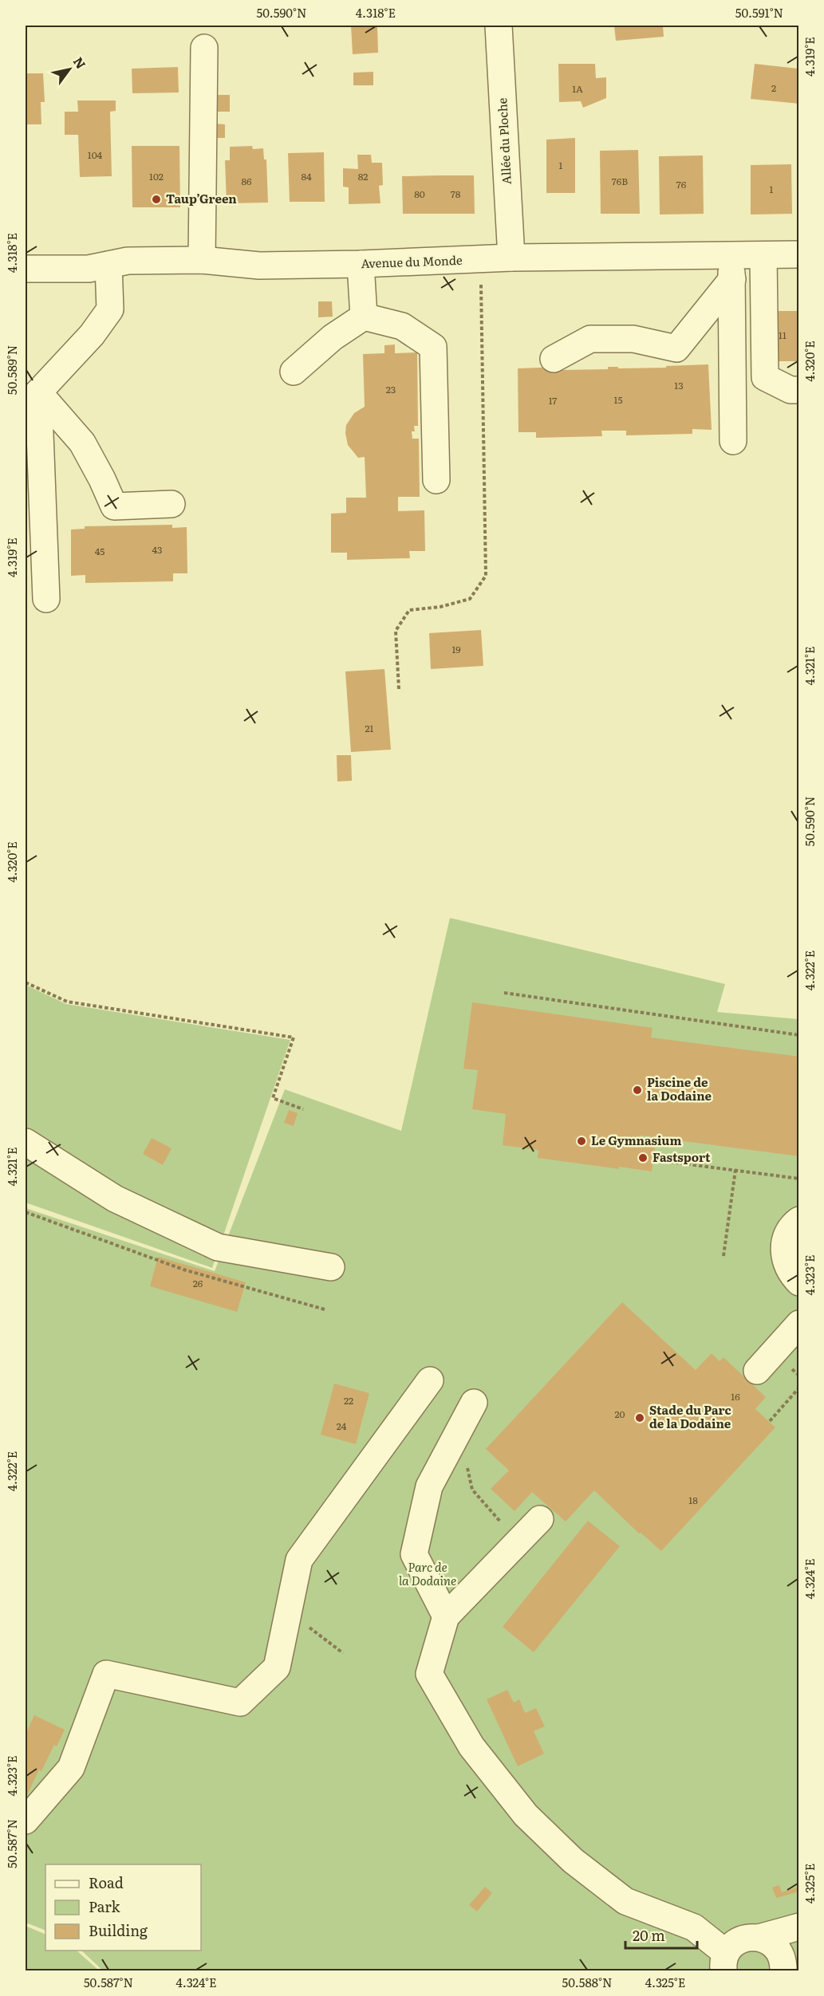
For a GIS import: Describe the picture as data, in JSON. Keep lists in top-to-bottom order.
{
  "streets": {
    "street": ["Allée du Ploche", "Avenue du Monde"]
  },
  "crossings": [
    ["Allée du Ploche", "Avenue du Monde"]
  ],
  "parks": ["Parc de la Dodaine"],
  "places": [
    "Taup’Green",
    "Piscine de la Dodaine",
    "Le Gymnasium",
    "Fastsport",
    "Stade du Parc de la Dodaine"
  ],
  "house_numbers": [
    "2",
    "1A",
    "104",
    "1",
    "102",
    "84",
    "82",
    "86",
    "76B",
    "76",
    "1",
    "80",
    "78",
    "11",
    "13",
    "23",
    "15",
    "17",
    "43",
    "45",
    "19",
    "21",
    "26",
    "16",
    "22",
    "20",
    "24",
    "18"
  ],
  "legend": ["Road", "Park", "Building"],
  "scale_bar": "20 m",
  "north": "top right",
  "coordinates": [
    "50.590°N",
    "4.318°E",
    "50.591°N",
    "4.319°E",
    "4.320°E",
    "50.589°N",
    "4.321°E",
    "4.322°E",
    "4.323°E",
    "4.324°E",
    "50.587°N",
    "4.325°E",
    "50.588°N"
  ]
}
